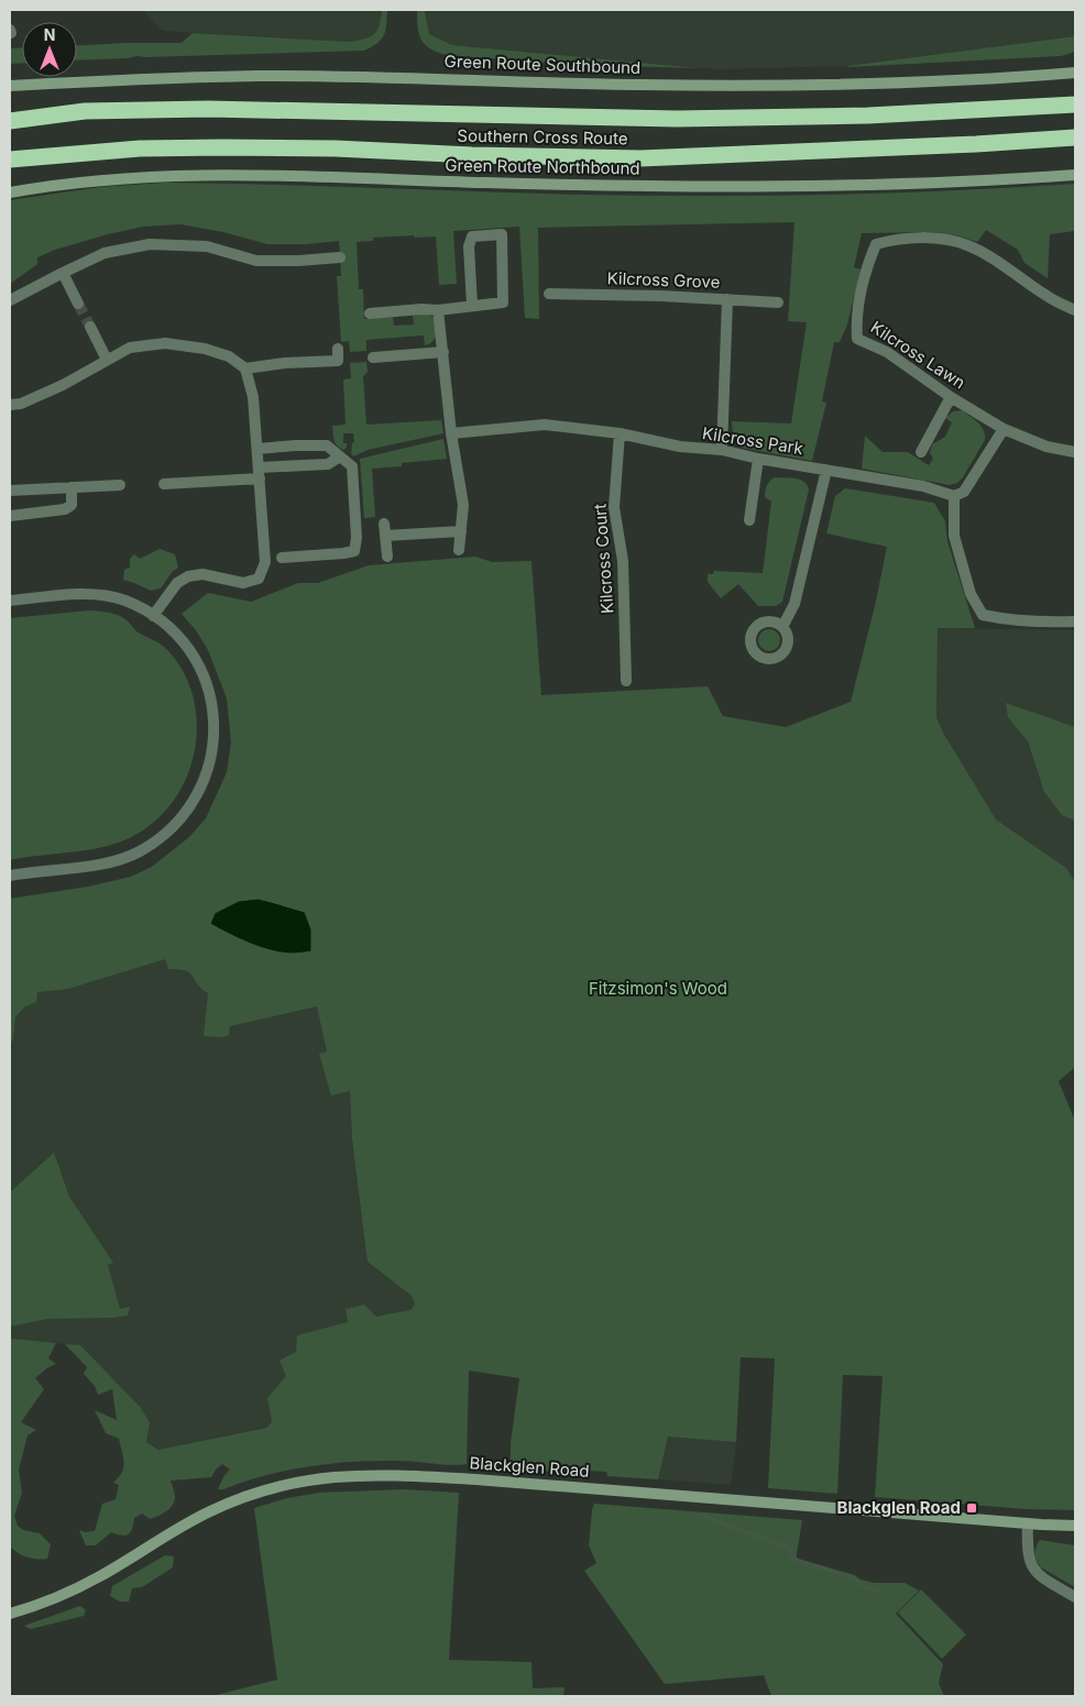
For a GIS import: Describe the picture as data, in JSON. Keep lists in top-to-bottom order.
{
  "streets": {
    "highway": ["Southern Cross Route"],
    "main road": ["Green Route Southbound", "Green Route Northbound", "Blackglen Road"],
    "street": [
      "Kilcross Grove",
      "Kilcross Lawn",
      "Kilcross Park",
      "Kilcross Court"
    ]
  },
  "crossings": [
    ["Kilcross Park", "Kilcross Court"]
  ],
  "parks": ["Fitzsimon's Wood"],
  "places": {
    "transit": ["Blackglen Road"]
  },
  "north": "top"
}
